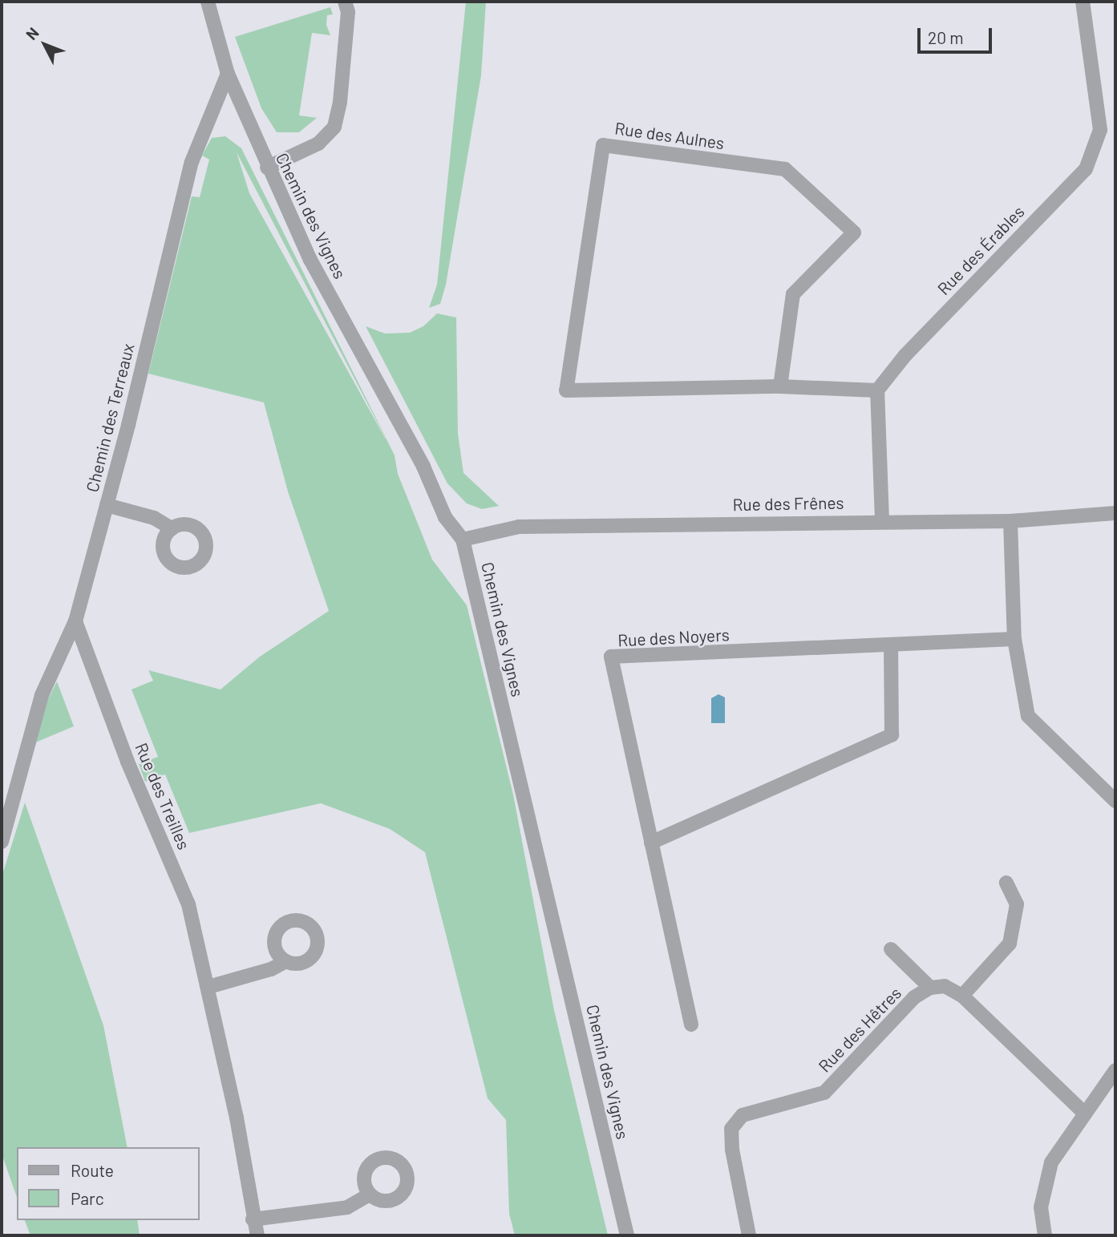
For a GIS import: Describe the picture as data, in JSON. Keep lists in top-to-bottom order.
{
  "streets": {
    "street": [
      "Rue des Aulnes",
      "Chemin des Vignes",
      "Rue des Érables",
      "Chemin des Terreaux",
      "Rue des Frênes",
      "Rue des Noyers",
      "Rue des Treilles",
      "Rue des Hêtres"
    ]
  },
  "crossings": [
    ["Rue des Aulnes", "Rue des Érables"],
    ["Chemin des Vignes", "Chemin des Terreaux"],
    ["Chemin des Vignes", "Rue des Frênes"],
    ["Chemin des Terreaux", "Rue des Treilles"]
  ],
  "legend": ["Route", "Parc"],
  "scale_bar": "20 m",
  "north": "top left"
}
